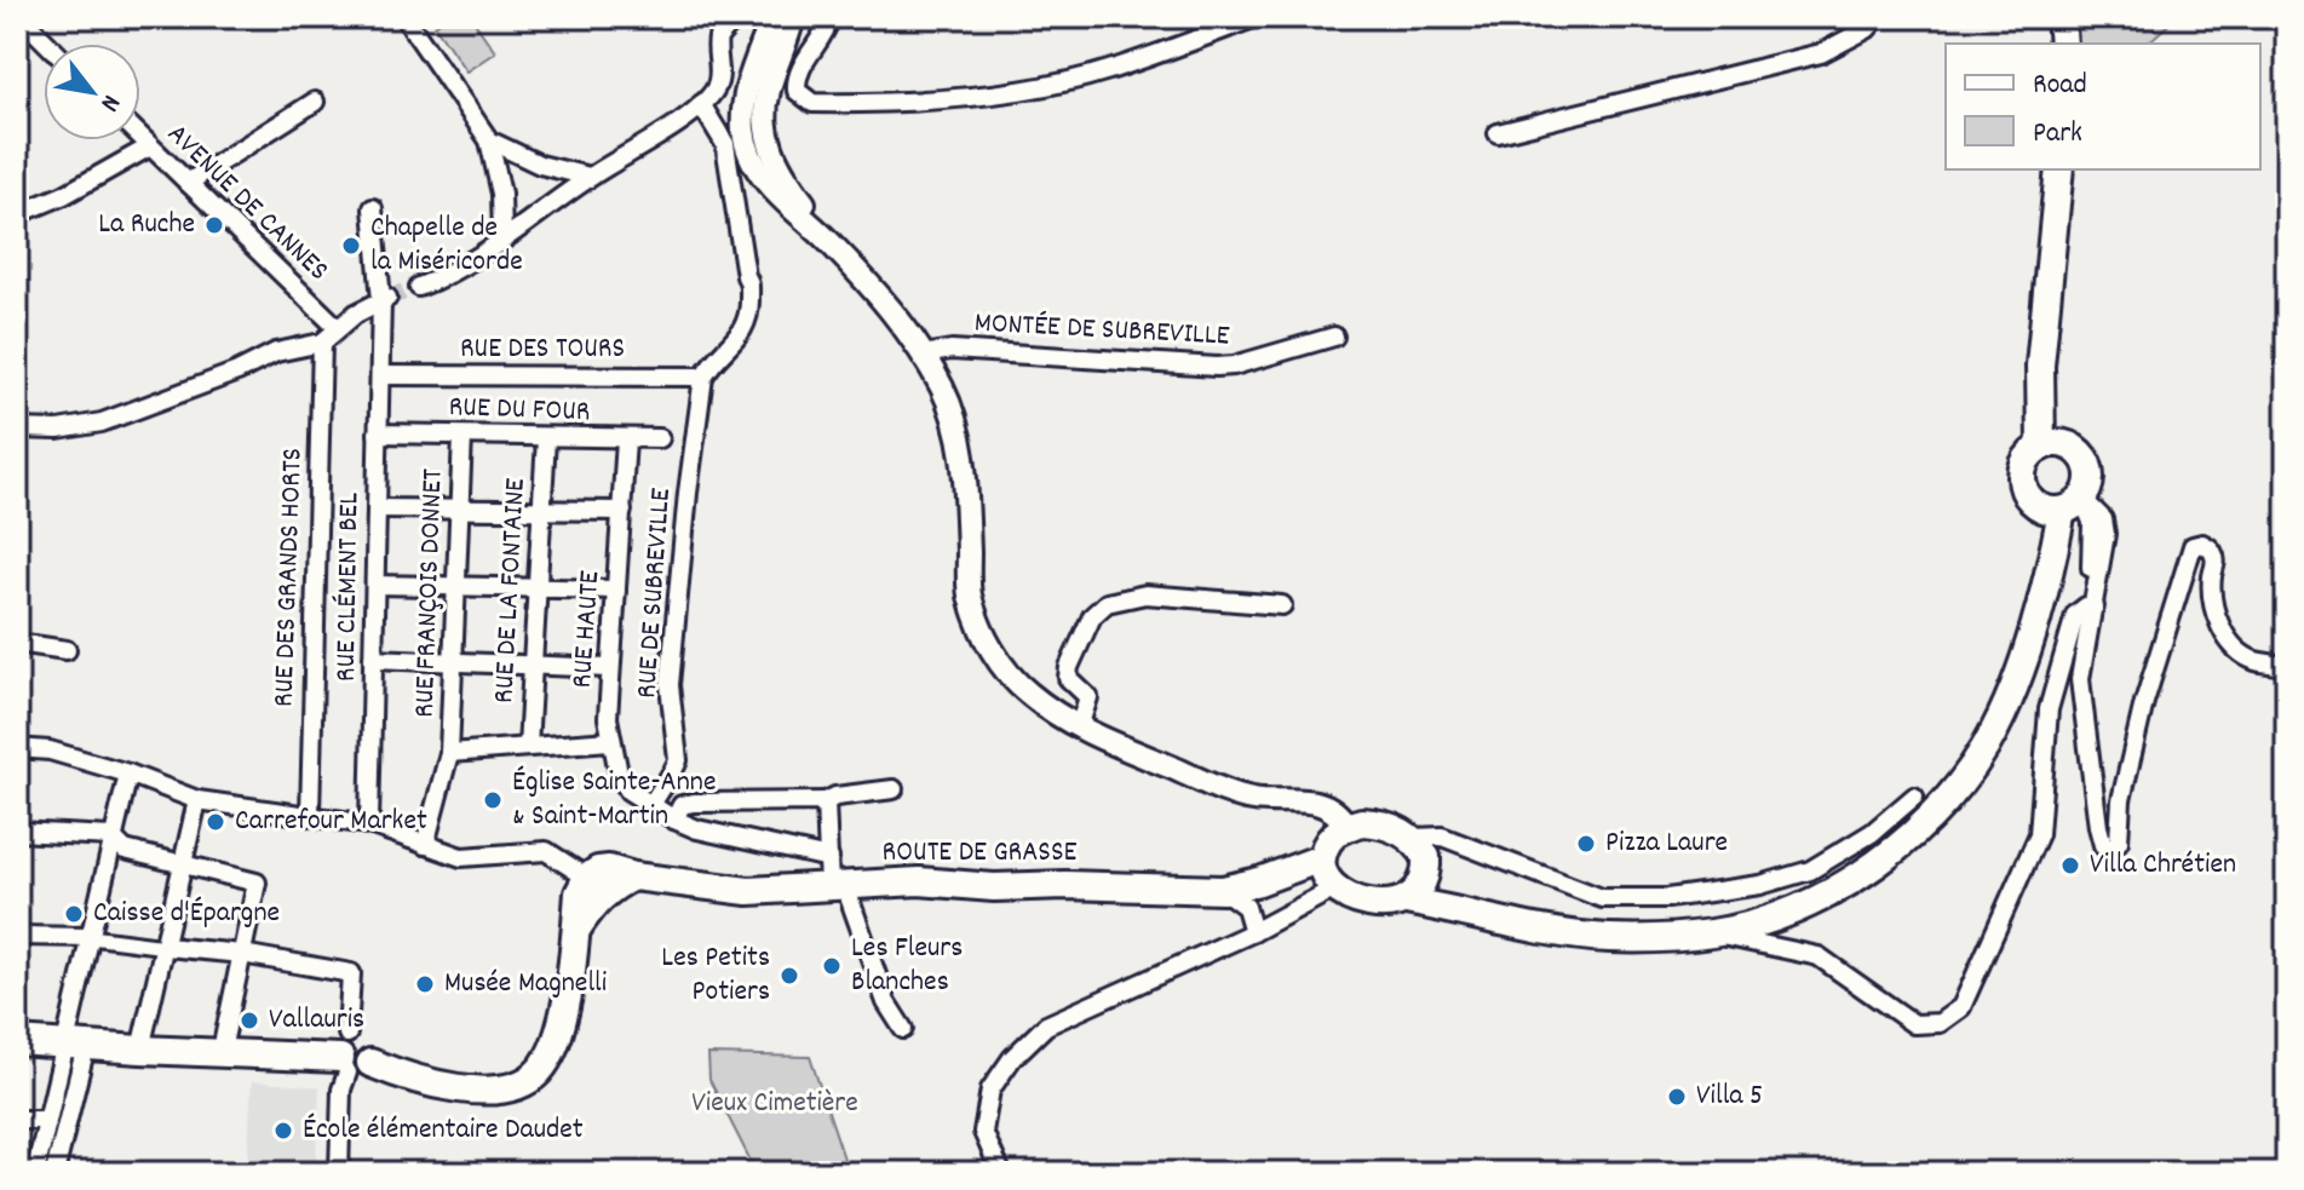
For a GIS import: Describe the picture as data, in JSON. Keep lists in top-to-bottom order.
{
  "streets": {
    "main road": ["ROUTE DE GRASSE"],
    "street": [
      "AVENUE DE CANNES",
      "MONTÉE DE SUBREVILLE",
      "RUE DES TOURS",
      "RUE DU FOUR",
      "RUE DES GRANDS HORTS",
      "RUE CLÉMENT BEL",
      "RUE DE LA FONTAINE",
      "RUE FRANÇOIS DONNET",
      "RUE DE SUBREVILLE",
      "RUE HAUTE"
    ]
  },
  "crossings": [
    ["RUE DES TOURS", "RUE CLÉMENT BEL"],
    ["RUE DES TOURS", "RUE DE SUBREVILLE"],
    ["RUE DU FOUR", "RUE CLÉMENT BEL"],
    ["RUE DU FOUR", "RUE DE LA FONTAINE"],
    ["RUE DU FOUR", "RUE FRANÇOIS DONNET"],
    ["RUE DU FOUR", "RUE HAUTE"],
    ["RUE DE SUBREVILLE", "RUE HAUTE"]
  ],
  "parks": ["Vieux Cimetière"],
  "places": [
    "La Ruche",
    "Chapelle de la Miséricorde",
    "Église Sainte-Anne & Saint-Martin",
    "Carrefour Market",
    "Pizza Laure",
    "Villa Chrétien",
    "Caisse d'Épargne",
    "Les Fleurs Blanches",
    "Les Petits Potiers",
    "Musée Magnelli",
    "Vallauris",
    "Villa 5",
    "École élémentaire Daudet"
  ],
  "legend": ["Road", "Park"],
  "north": "bottom right"
}
